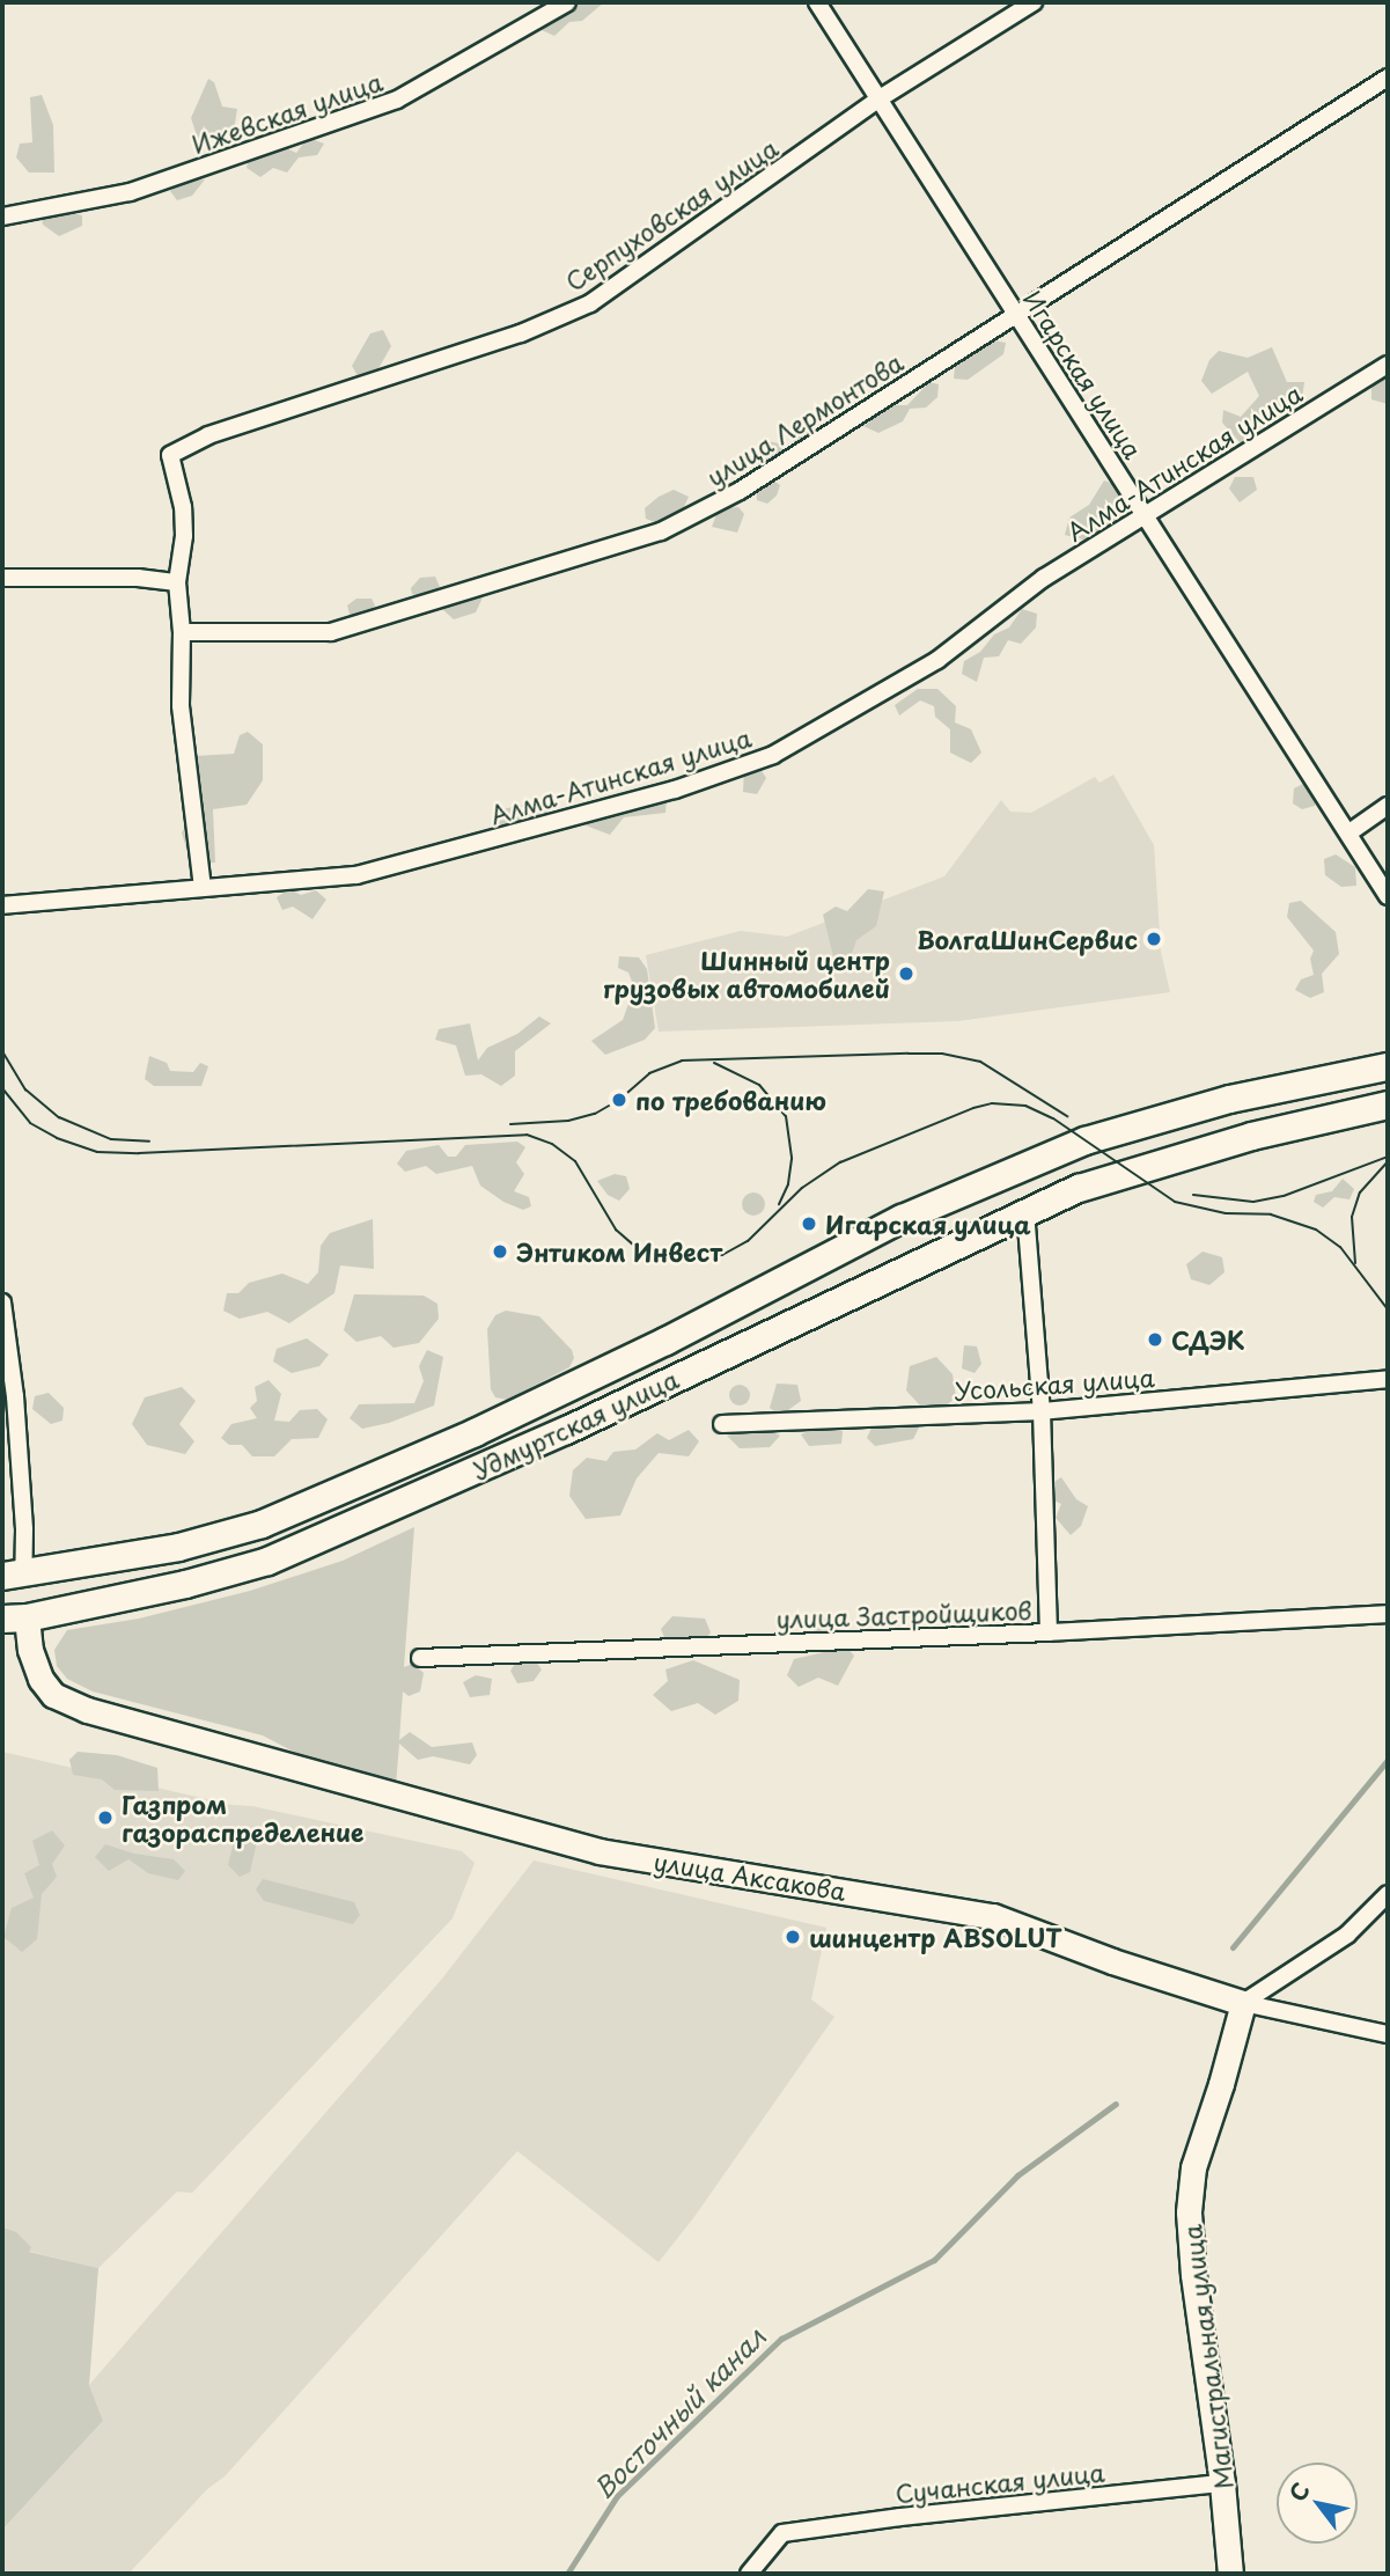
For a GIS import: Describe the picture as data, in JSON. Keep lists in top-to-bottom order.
{
  "streets": {
    "main road": ["Удмуртская улица"],
    "street": [
      "Ижевская улица",
      "Серпуховская улица",
      "Игарская улица",
      "улица Лермонтова",
      "Алма-Атинская улица",
      "Усольская улица",
      "улица Застройщиков",
      "улица Аксакова",
      "Магистральная улица",
      "Сучанская улица"
    ]
  },
  "crossings": [
    ["Серпуховская улица", "Игарская улица"],
    ["Игарская улица", "улица Лермонтова"],
    ["Игарская улица", "Алма-Атинская улица"],
    ["Удмуртская улица", "улица Аксакова"],
    ["улица Аксакова", "Магистральная улица"],
    ["Магистральная улица", "Сучанская улица"]
  ],
  "water": ["Восточный канал"],
  "places": [
    "ВолгаШинСервис",
    "Шинный центр грузовых автомобилей",
    "по требованию",
    "Игарская улица",
    "Энтиком Инвест",
    "СДЭК",
    "Газпром газораспределение",
    "шинцентр ABSOLUT"
  ],
  "north": "top left"
}
